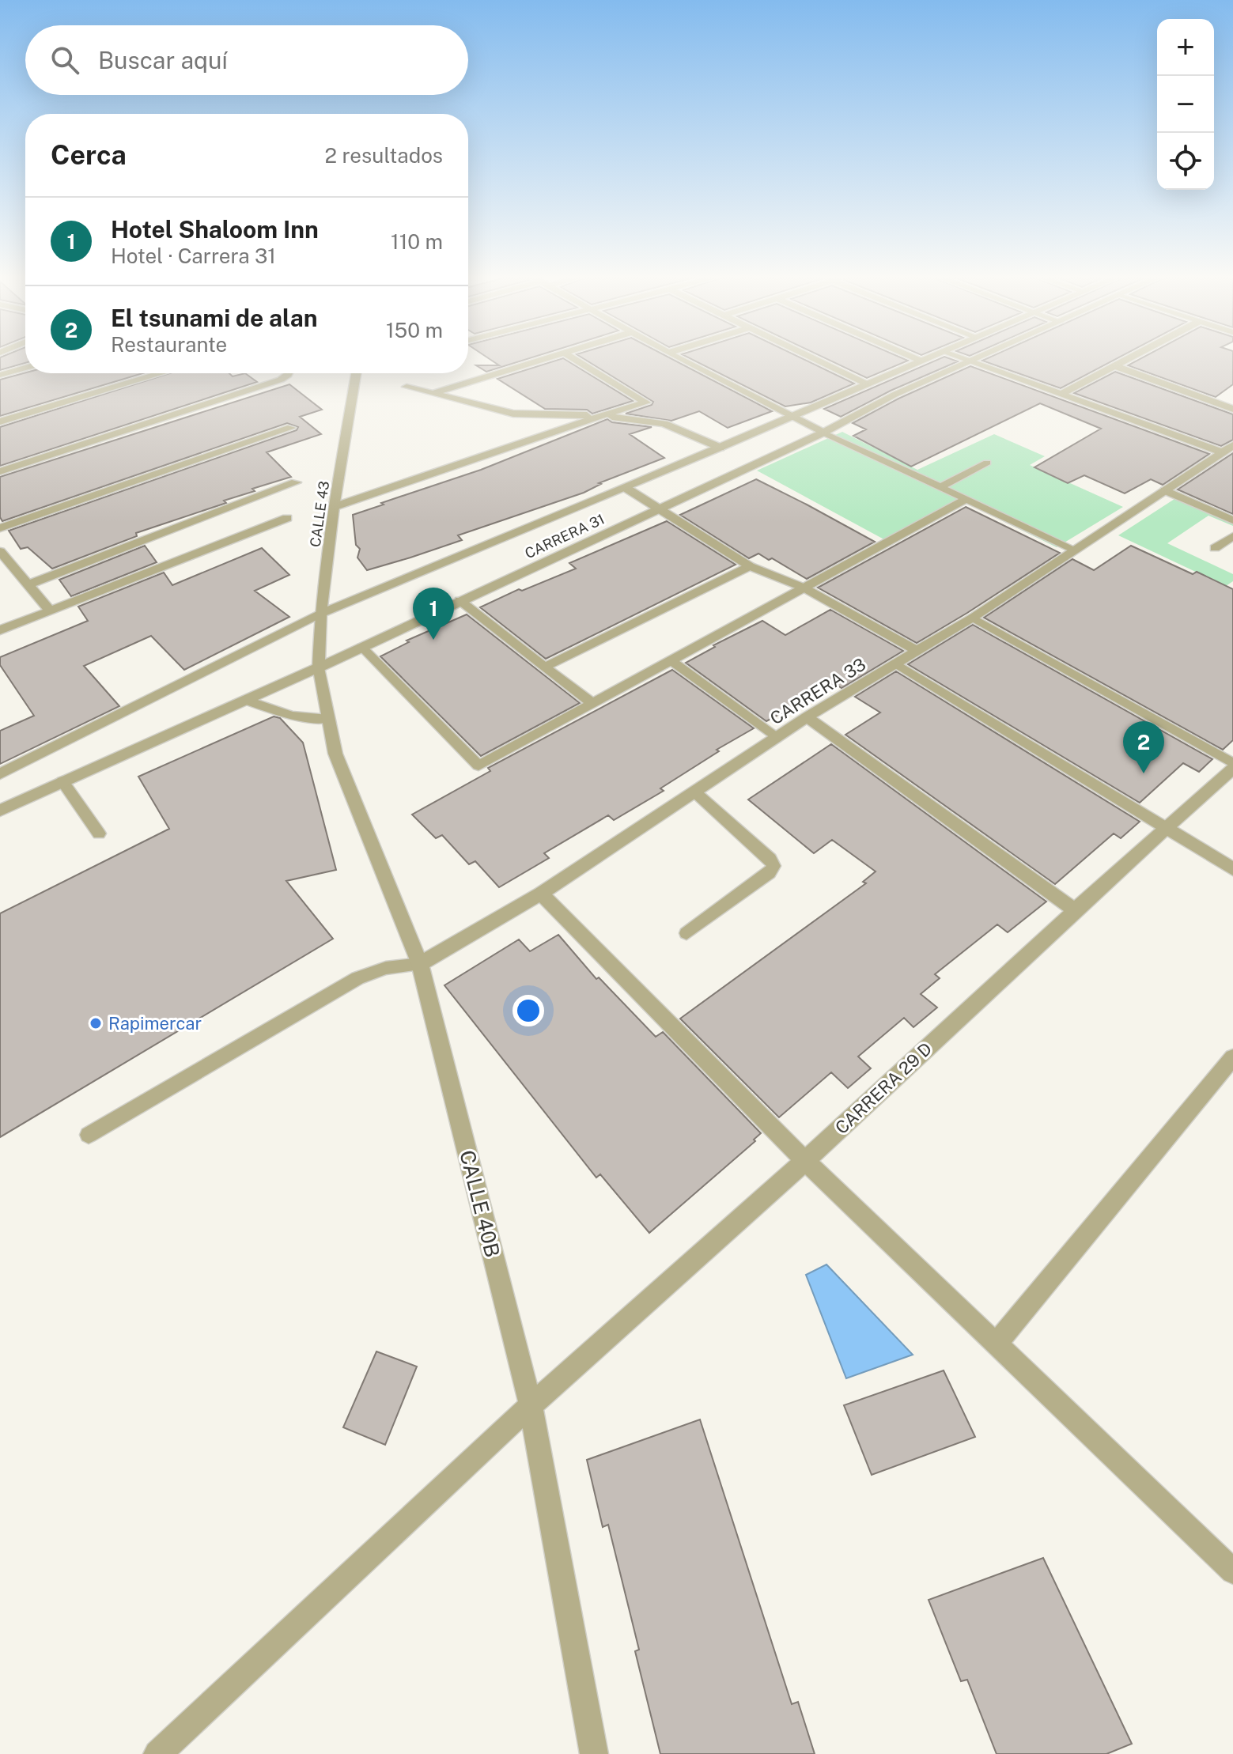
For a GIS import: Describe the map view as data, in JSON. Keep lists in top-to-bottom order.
{
  "streets": {
    "street": [
      "CALLE 43",
      "CARRERA 31",
      "CARRERA 33",
      "CARRERA 29 D",
      "CALLE 40B"
    ]
  },
  "crossings": [
    ["CALLE 43", "CARRERA 31"],
    ["CALLE 43", "CALLE 40B"],
    ["CARRERA 31", "CALLE 40B"],
    ["CARRERA 33", "CALLE 40B"],
    ["CARRERA 29 D", "CALLE 40B"]
  ],
  "places": ["Rapimercar"],
  "page": {
    "map_buttons": ["+", "−"],
    "search": "Buscar aquí",
    "heading": ["Cerca", "2 resultados"],
    "list": [
      {
        "mark": "1",
        "name": "Hotel Shaloom Inn",
        "note": "Hotel · Carrera 31",
        "value": "110 m"
      },
      {
        "mark": "2",
        "name": "El tsunami de alan",
        "note": "Restaurante",
        "value": "150 m"
      }
    ],
    "pins": ["1", "2"]
  }
}
